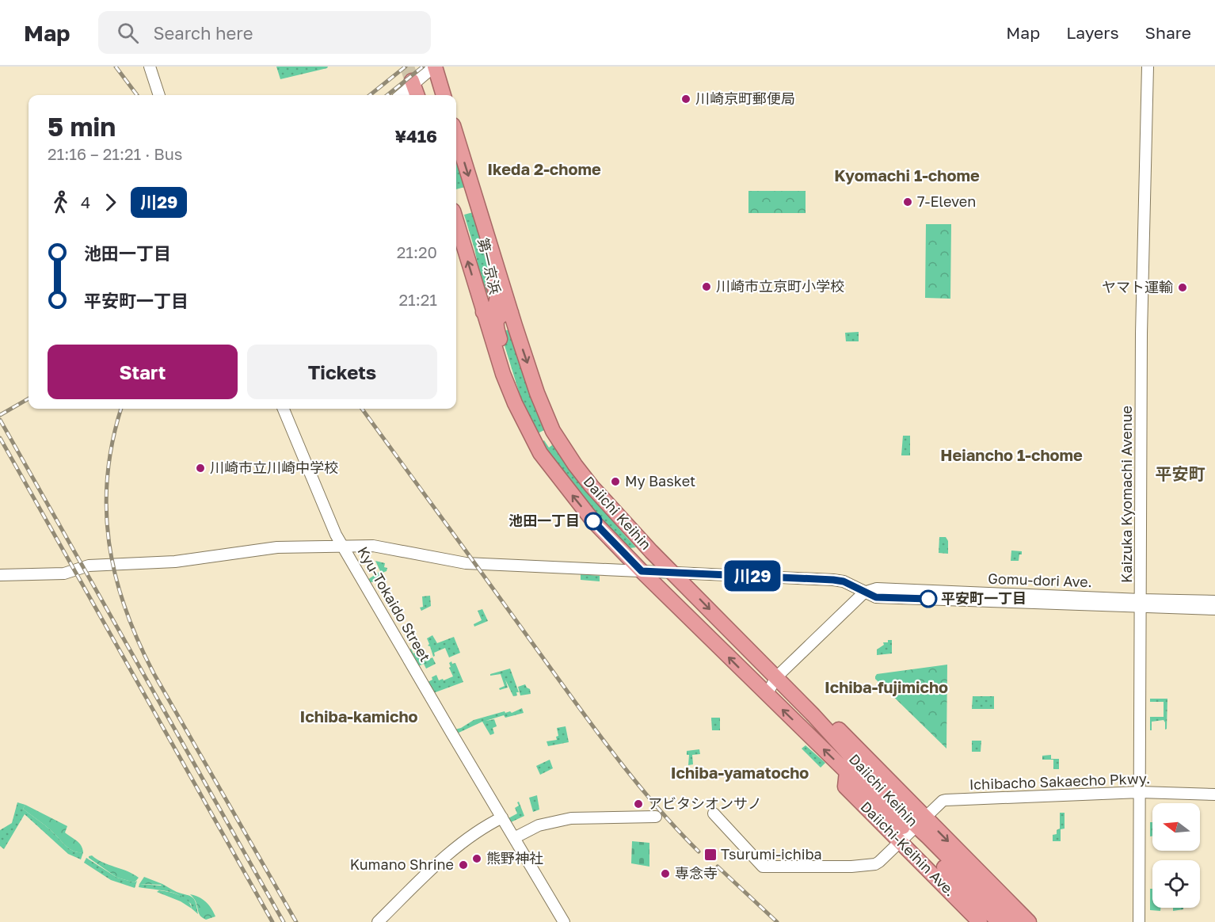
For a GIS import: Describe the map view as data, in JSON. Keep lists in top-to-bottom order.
{
  "streets": {
    "highway": ["第一京浜", "Daiichi Keihin", "Daiichi-Keihin Ave."],
    "street": [
      "Kaizuka Kyomachi Avenue",
      "Gomu-dori Ave.",
      "Kyu-Tokaido Street",
      "Ichibacho Sakaecho Pkwy."
    ]
  },
  "crossings": [
    ["第一京浜", "Daiichi Keihin"],
    ["Kaizuka Kyomachi Avenue", "Gomu-dori Ave."],
    ["Kaizuka Kyomachi Avenue", "Ichibacho Sakaecho Pkwy."],
    ["Daiichi Keihin", "Ichibacho Sakaecho Pkwy."],
    ["Daiichi Keihin", "Daiichi-Keihin Ave."],
    ["Ichibacho Sakaecho Pkwy.", "Daiichi-Keihin Ave."]
  ],
  "districts": [
    "Ikeda 2-chome",
    "Kyomachi 1-chome",
    "Heiancho 1-chome",
    "平安町",
    "Ichiba-fujimicho",
    "Ichiba-kamicho",
    "Ichiba-yamatocho"
  ],
  "places": {
    "other": [
      "川崎京町郵便局",
      "7-Eleven",
      "川崎市立京町小学校",
      "ヤマト運輸",
      "川崎市立川崎中学校",
      "My Basket",
      "池田一丁目",
      "平安町一丁目",
      "アビタシオンサノ",
      "熊野神社",
      "Kumano Shrine",
      "専念寺"
    ],
    "transit": ["Tsurumi-ichiba"]
  },
  "lines": ["bus line 川29"],
  "north": "left",
  "page": {
    "header": "Map",
    "search": "Search here",
    "nav": ["Map", "Layers", "Share"],
    "on_map": "川29",
    "heading": ["5 min", "21:16 – 21:21 · Bus", "¥416"],
    "legs": ["4", "川29"],
    "list": [
      {
        "name": "池田一丁目",
        "value": "21:20"
      },
      {
        "name": "平安町一丁目",
        "value": "21:21"
      }
    ],
    "buttons": ["Start", "Tickets"]
  }
}
